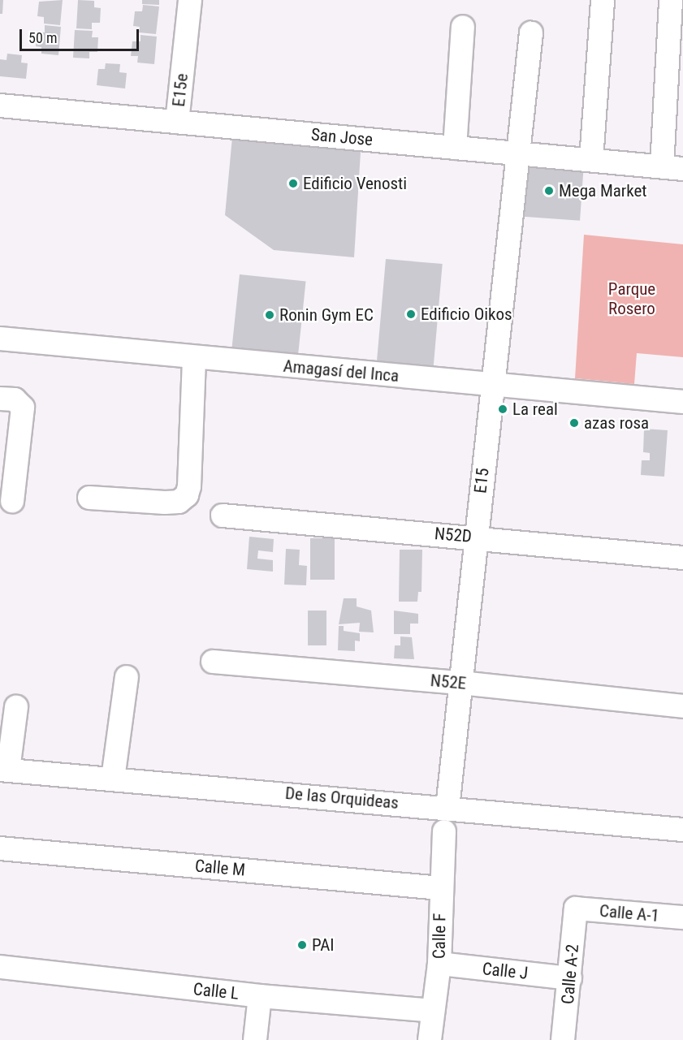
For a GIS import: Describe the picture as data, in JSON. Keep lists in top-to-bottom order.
{
  "streets": {
    "street": [
      "E15e",
      "San Jose",
      "Amagasí del Inca",
      "E15",
      "N52D",
      "N52E",
      "De las Orquideas",
      "Calle M",
      "Calle A-1",
      "Calle F",
      "Calle J",
      "Calle A-2",
      "Calle L"
    ]
  },
  "crossings": [
    ["E15e", "San Jose"],
    ["San Jose", "E15"],
    ["Amagasí del Inca", "E15"],
    ["E15", "N52D"],
    ["E15", "N52E"],
    ["E15", "De las Orquideas"],
    ["Calle M", "Calle F"],
    ["Calle A-1", "Calle A-2"],
    ["Calle F", "Calle J"],
    ["Calle F", "Calle L"],
    ["Calle J", "Calle A-2"]
  ],
  "parks": ["Parque Rosero"],
  "places": [
    "Edificio Venosti",
    "Mega Market",
    "Edificio Oikos",
    "Ronin Gym EC",
    "La real",
    "azas rosa",
    "PAI"
  ],
  "scale_bar": "50 m"
}
